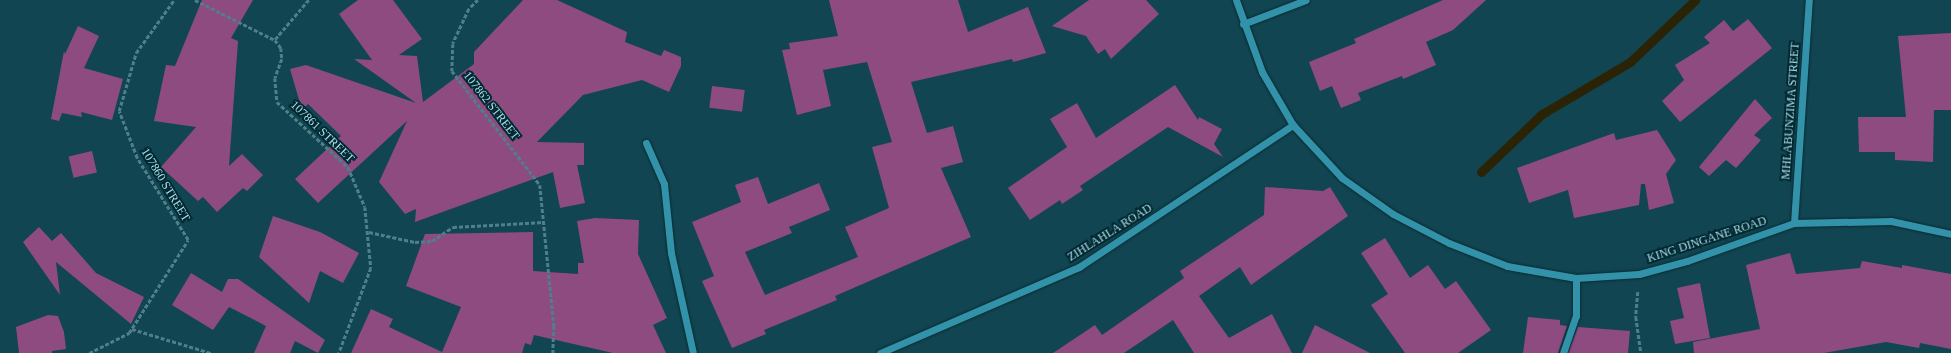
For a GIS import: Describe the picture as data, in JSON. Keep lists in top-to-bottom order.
{
  "streets": {
    "street": ["MHLABUNZIMA STREET", "ZIHLAHLA ROAD", "KING DINGANE ROAD"],
    "path": ["107862 STREET", "107861 STREET", "107860 STREET"]
  },
  "crossings": [
    ["MHLABUNZIMA STREET", "KING DINGANE ROAD"],
    ["ZIHLAHLA ROAD", "KING DINGANE ROAD"]
  ]
}
